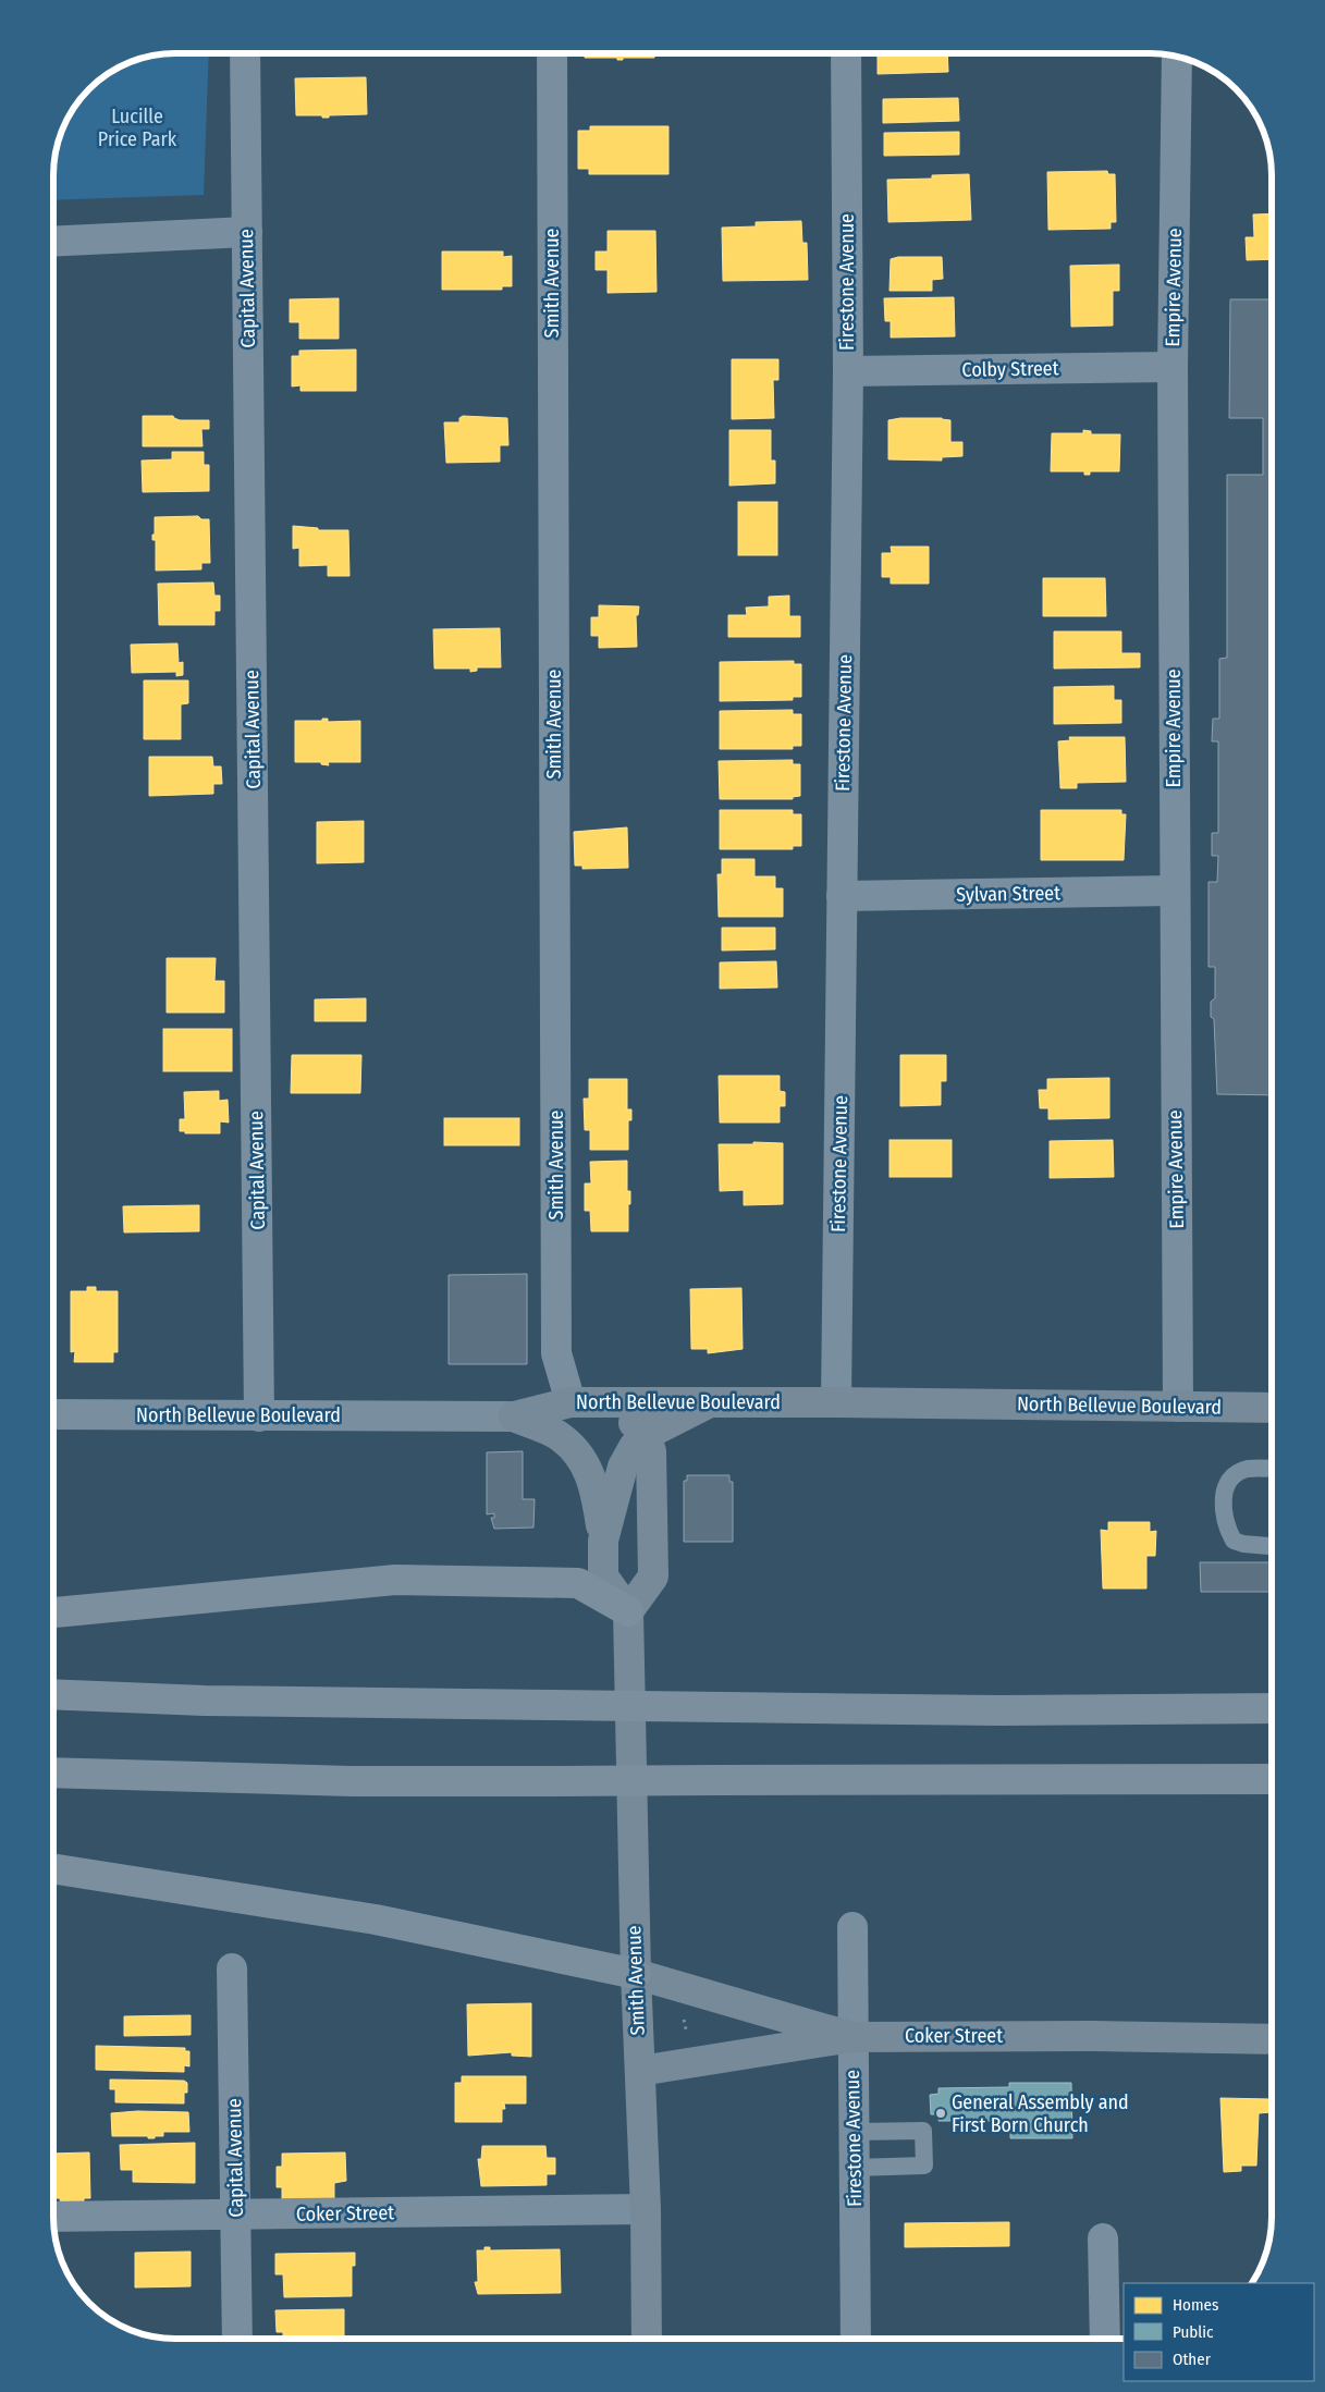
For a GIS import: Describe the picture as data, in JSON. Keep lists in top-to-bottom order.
{
  "streets": {
    "main road": ["Smith Avenue", "North Bellevue Boulevard", "Coker Street"],
    "street": [
      "Firestone Avenue",
      "Empire Avenue",
      "Capital Avenue",
      "Colby Street",
      "Sylvan Street"
    ]
  },
  "crossings": [
    ["Firestone Avenue", "Colby Street"],
    ["Firestone Avenue", "Sylvan Street"],
    ["Firestone Avenue", "North Bellevue Boulevard"],
    ["Firestone Avenue", "Coker Street"],
    ["Smith Avenue", "North Bellevue Boulevard"],
    ["Smith Avenue", "Coker Street"],
    ["Empire Avenue", "Colby Street"],
    ["Empire Avenue", "Sylvan Street"],
    ["Empire Avenue", "North Bellevue Boulevard"],
    ["Capital Avenue", "North Bellevue Boulevard"],
    ["Capital Avenue", "Coker Street"]
  ],
  "parks": ["Lucille Price Park"],
  "places": ["General Assembly and First Born Church"],
  "legend": ["Homes", "Public", "Other"]
}
